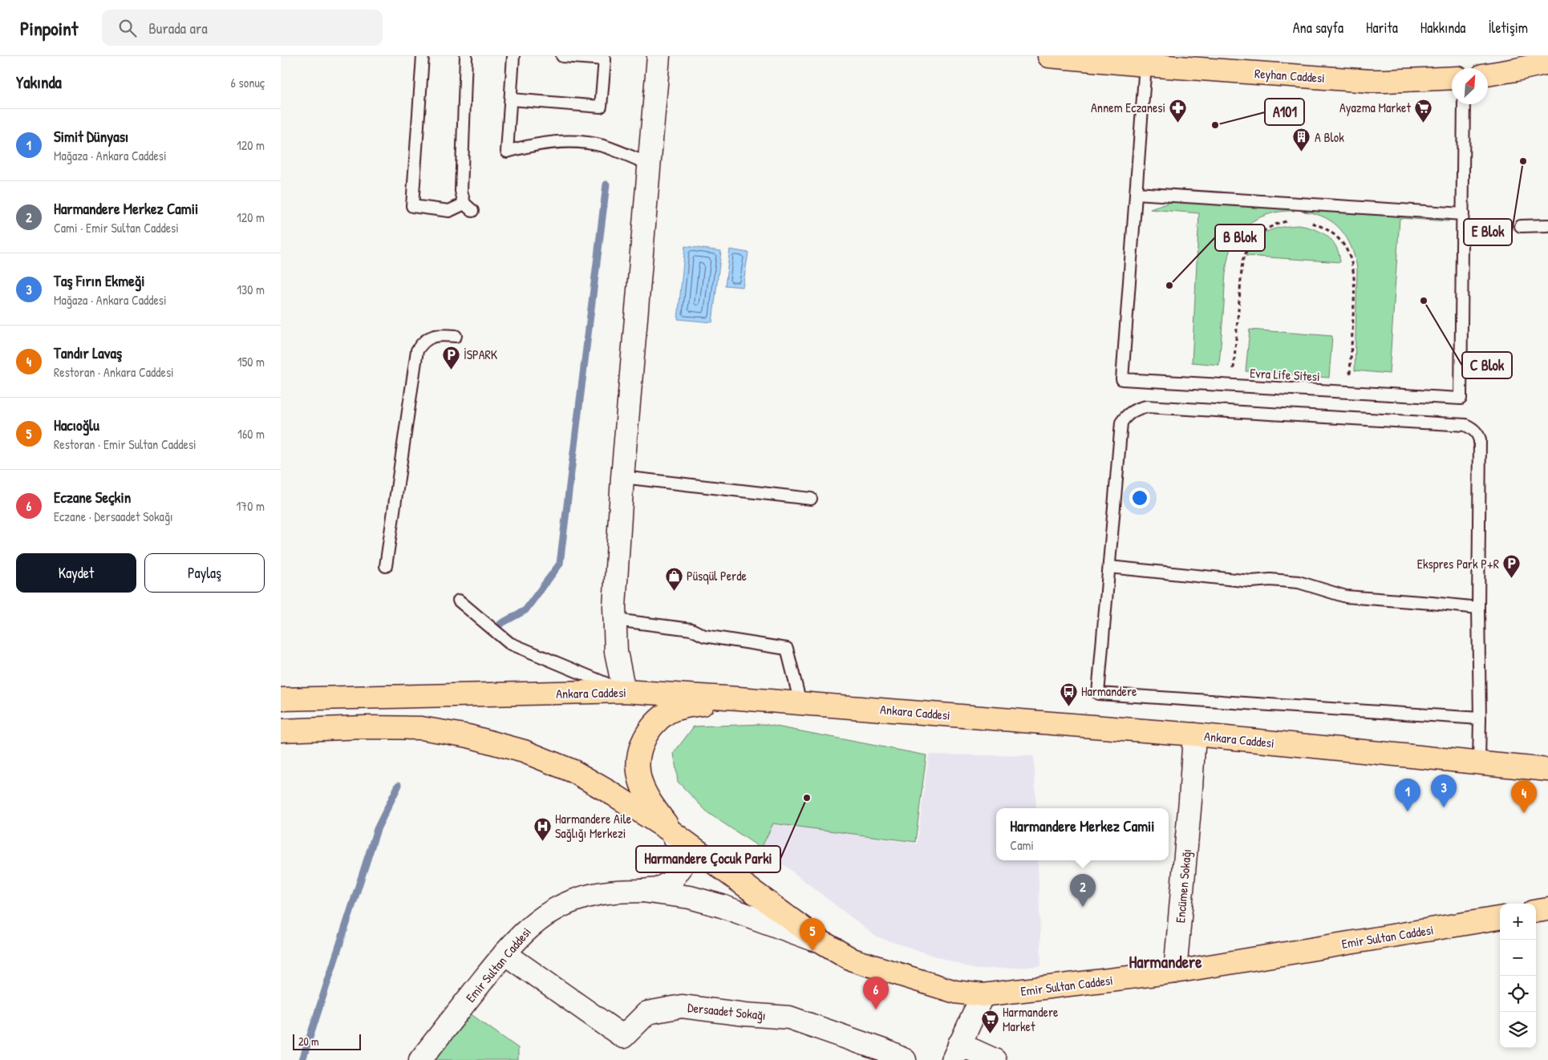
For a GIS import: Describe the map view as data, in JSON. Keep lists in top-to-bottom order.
{
  "streets": {
    "main road": ["Reyhan Caddesi", "Ankara Caddesi", "Emir Sultan Caddesi"],
    "street": ["Encümen Sokağı", "Dersaadet Sokağı"],
    "lane": ["Evra Life Sitesi"]
  },
  "crossings": [
    ["Reyhan Caddesi", "Evra Life Sitesi"],
    ["Ankara Caddesi", "Encümen Sokağı"],
    ["Encümen Sokağı", "Emir Sultan Caddesi"],
    ["Emir Sultan Caddesi", "Dersaadet Sokağı"]
  ],
  "districts": ["Harmandere"],
  "places": {
    "pharmacy": ["Annem Eczanesi"],
    "supermarket": ["Ayazma Market", "Harmandere Market"],
    "other": [
      "A101",
      "E Blok",
      "B Blok",
      "C Blok",
      "Harmandere Çocuk Parki"
    ],
    "building": ["A Blok"],
    "parking": ["İSPARK", "Ekspres Park P+R"],
    "shop": ["Püsqül Perde"],
    "bus stop": ["Harmandere"],
    "hospital": ["Harmandere Aile Sağlığı Merkezi"]
  },
  "scale_bar": "20 m",
  "north": "top right",
  "page": {
    "header": "Pinpoint",
    "search": "Burada ara",
    "nav": [
      "Ana sayfa",
      "Harita",
      "Hakkında",
      "İletişim"
    ],
    "heading": ["Yakında", "6 sonuç"],
    "list": [
      {
        "mark": "1",
        "name": "Simit Dünyası",
        "note": "Mağaza · Ankara Caddesi",
        "value": "120 m"
      },
      {
        "mark": "2",
        "name": "Harmandere Merkez Camii",
        "note": "Cami · Emir Sultan Caddesi",
        "value": "120 m"
      },
      {
        "mark": "3",
        "name": "Taş Fırın Ekmeği",
        "note": "Mağaza · Ankara Caddesi",
        "value": "130 m"
      },
      {
        "mark": "4",
        "name": "Tandır Lavaş",
        "note": "Restoran · Ankara Caddesi",
        "value": "150 m"
      },
      {
        "mark": "5",
        "name": "Hacıoğlu",
        "note": "Restoran · Emir Sultan Caddesi",
        "value": "160 m"
      },
      {
        "mark": "6",
        "name": "Eczane Seçkin",
        "note": "Eczane · Dersaadet Sokağı",
        "value": "170 m"
      }
    ],
    "buttons": ["Kaydet", "Paylaş"],
    "pins": [
      "3",
      "1",
      "4",
      "2",
      "5",
      "6"
    ],
    "popup": ["Harmandere Merkez Camii", "Cami"],
    "map_buttons": ["+", "−"],
    "scale": "20 m"
  }
}
